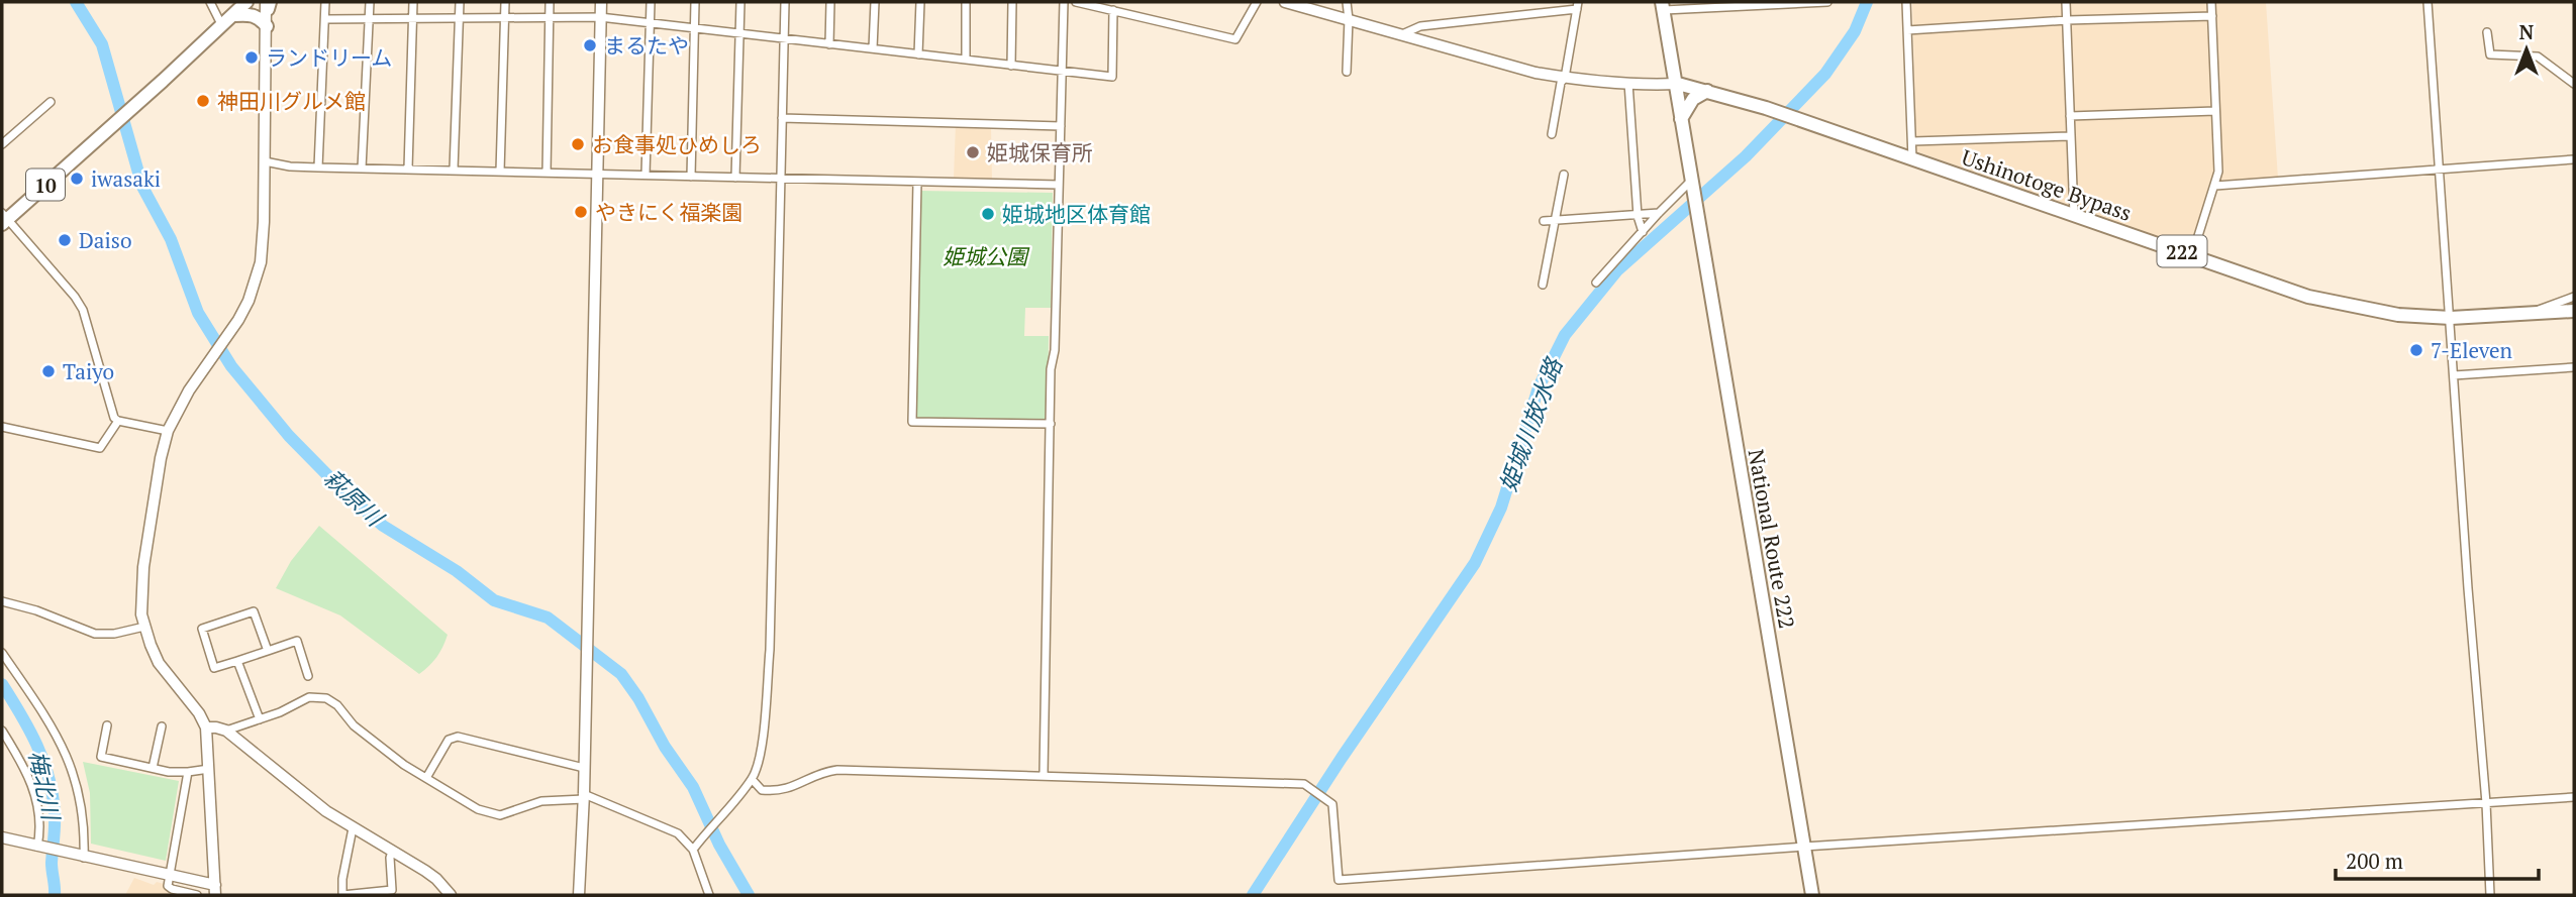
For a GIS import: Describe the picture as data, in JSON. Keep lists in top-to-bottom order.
{
  "streets": {
    "highway": [
      "10",
      "Ushinotoge Bypass",
      "222",
      "National Route 222"
    ]
  },
  "crossings": [
    ["Ushinotoge Bypass", "National Route 222"]
  ],
  "water": ["姫城川放水路", "萩原川", "梅北川"],
  "parks": ["姫城公園"],
  "places": [
    "まるたや",
    "ランドリーム",
    "神田川グルメ館",
    "お食事処ひめしろ",
    "姫城保育所",
    "iwasaki",
    "やきにく福楽園",
    "姫城地区体育館",
    "Daiso",
    "7-Eleven",
    "Taiyo"
  ],
  "scale_bar": "200 m",
  "north": "top"
}
